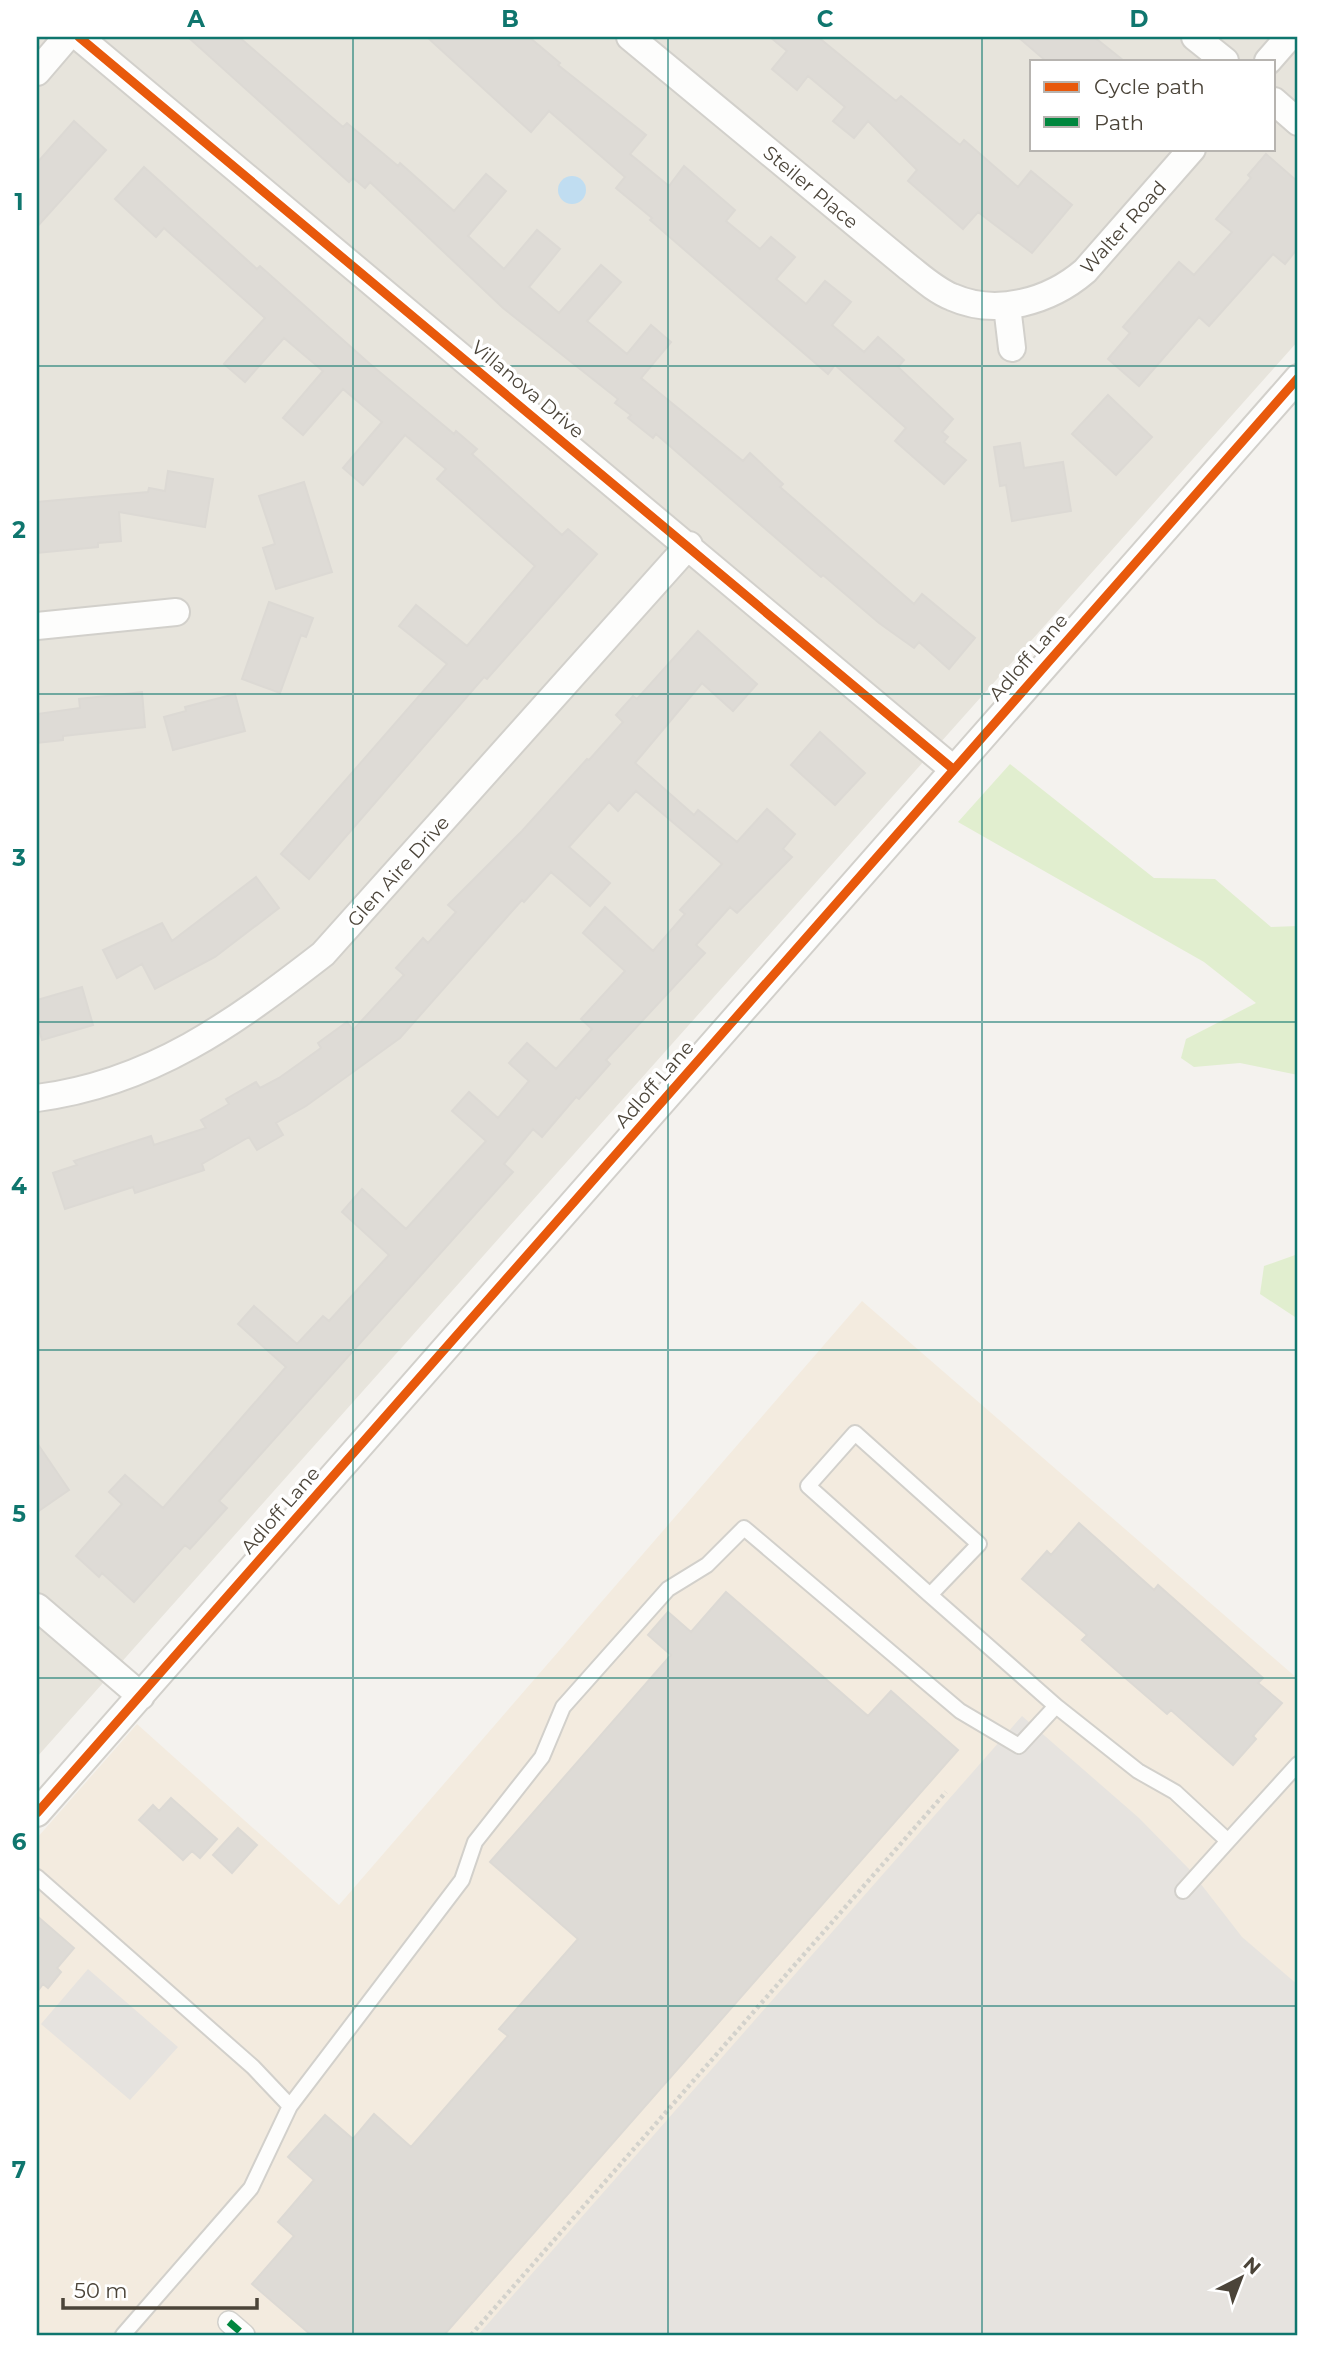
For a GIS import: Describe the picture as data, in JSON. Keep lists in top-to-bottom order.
{
  "streets": {
    "street": [
      "Steiler Place",
      "Walter Road",
      "Villanova Drive",
      "Adloff Lane",
      "Glen Aire Drive"
    ]
  },
  "crossings": [
    ["Steiler Place", "Walter Road"],
    ["Villanova Drive", "Adloff Lane"],
    ["Villanova Drive", "Glen Aire Drive"]
  ],
  "legend": ["Cycle path", "Path"],
  "scale_bar": "50 m",
  "north": "top right",
  "grid": {
    "columns": [
      "A",
      "B",
      "C",
      "D"
    ],
    "rows": [
      "1",
      "2",
      "3",
      "4",
      "5",
      "6",
      "7"
    ]
  }
}
